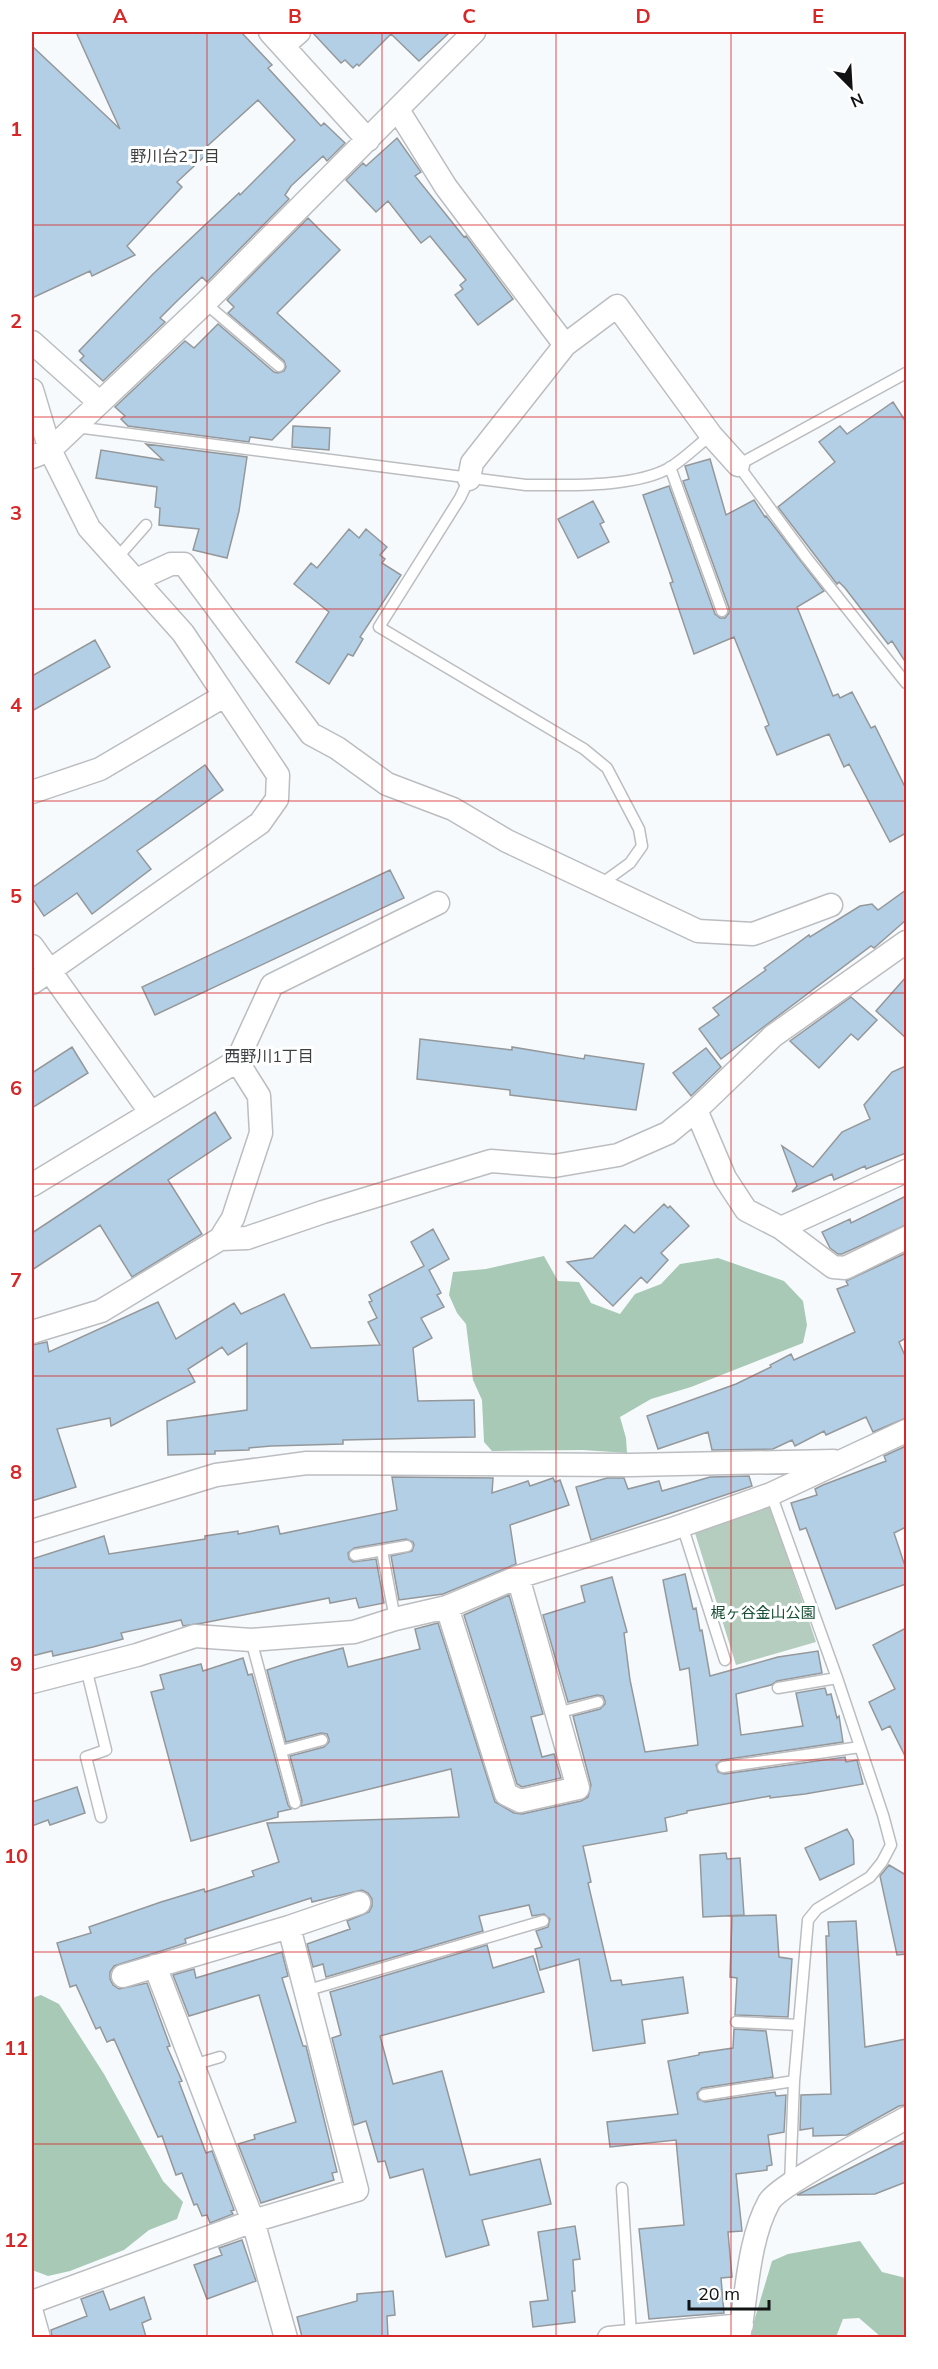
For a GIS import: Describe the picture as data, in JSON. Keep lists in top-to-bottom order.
{
  "districts": ["野川台2丁目", "西野川1丁目"],
  "parks": ["梶ヶ谷金山公園"],
  "scale_bar": "20 m",
  "north": "bottom right",
  "grid": {
    "columns": [
      "A",
      "B",
      "C",
      "D",
      "E"
    ],
    "rows": [
      "1",
      "2",
      "3",
      "4",
      "5",
      "6",
      "7",
      "8",
      "9",
      "10",
      "11",
      "12"
    ]
  }
}
